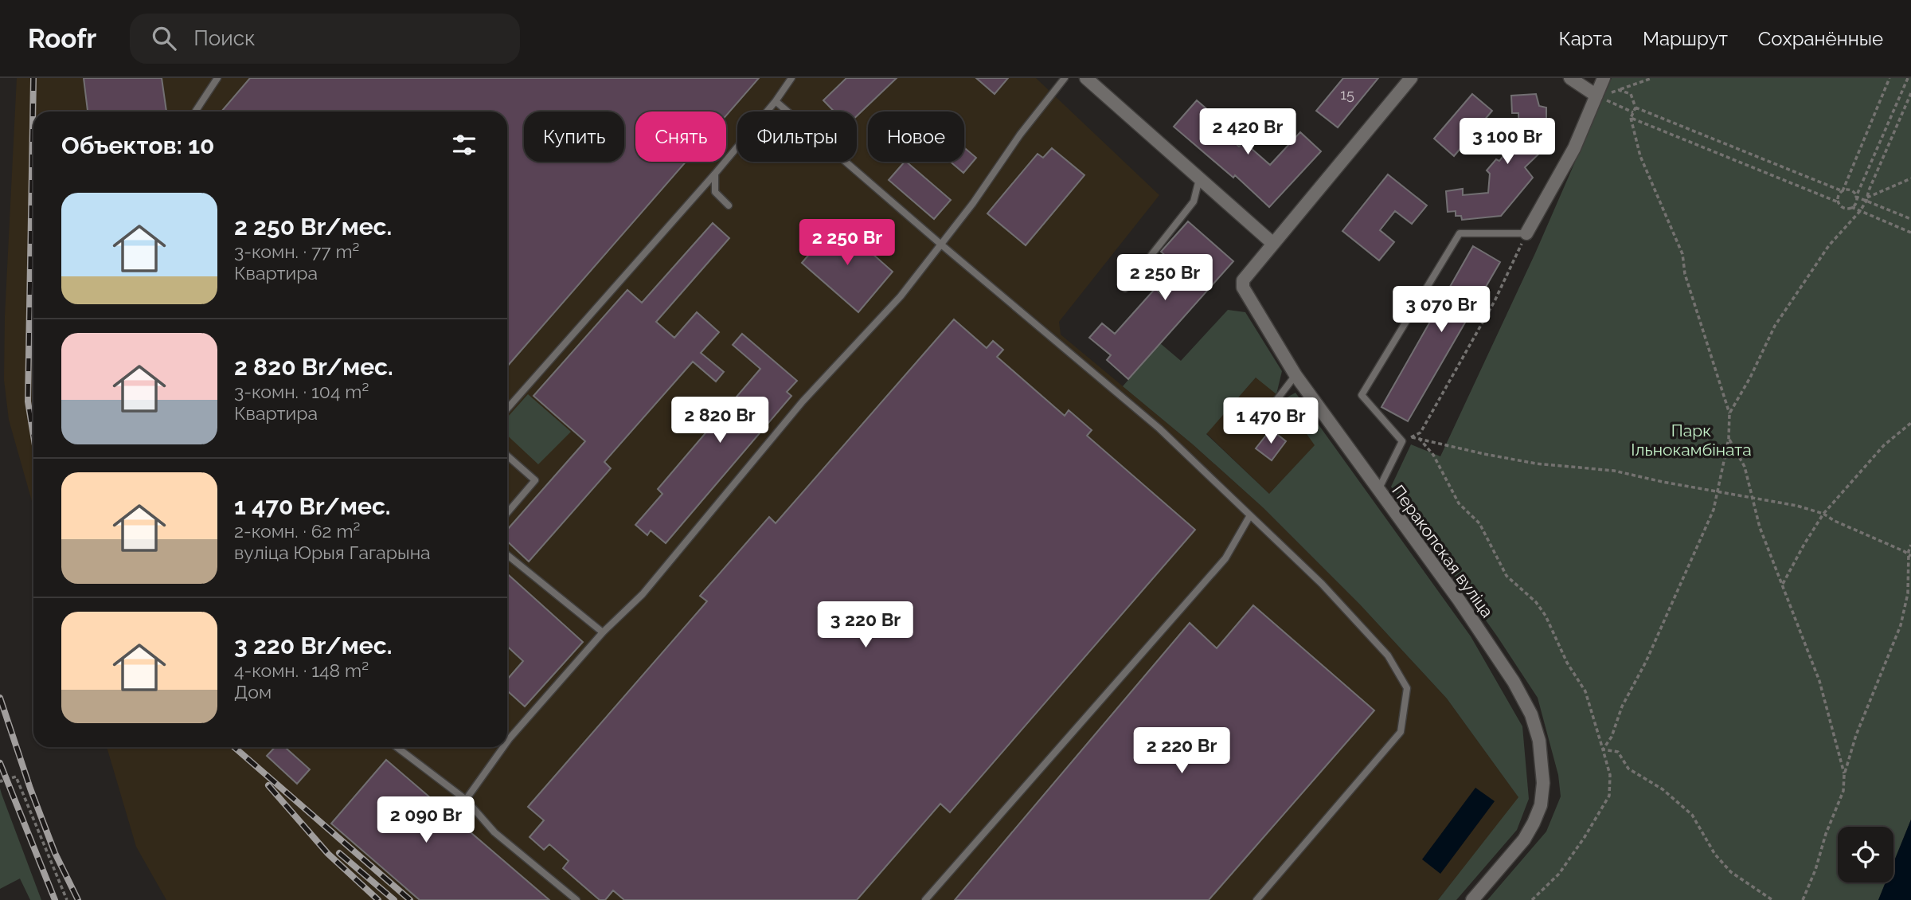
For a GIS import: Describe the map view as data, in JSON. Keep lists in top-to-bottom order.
{
  "streets": {
    "street": ["Перакопская вуліца"]
  },
  "parks": ["Парк Ільнокамбіната"],
  "house_numbers": ["15"],
  "page": {
    "header": "Roofr",
    "search": "Поиск",
    "nav": ["Карта", "Маршрут", "Сохранённые"],
    "price": [
      "2 420 Br",
      "3 100 Br",
      "2 250 Br",
      "2 250 Br",
      "3 070 Br",
      "2 820 Br",
      "1 470 Br",
      "3 220 Br",
      "2 220 Br",
      "2 090 Br"
    ],
    "chip": [
      "Купить",
      "Снять",
      "Фильтры",
      "Новое"
    ],
    "heading": "Объектов: 10",
    "list": [
      {
        "name": "2 250 Br/мес.",
        "note": "3-комн. · 77 m² · Квартира"
      },
      {
        "name": "2 820 Br/мес.",
        "note": "3-комн. · 104 m² · Квартира"
      },
      {
        "name": "1 470 Br/мес.",
        "note": "2-комн. · 62 m² · вуліца Юрыя Гагарына"
      },
      {
        "name": "3 220 Br/мес.",
        "note": "4-комн. · 148 m² · Дом"
      }
    ]
  }
}
